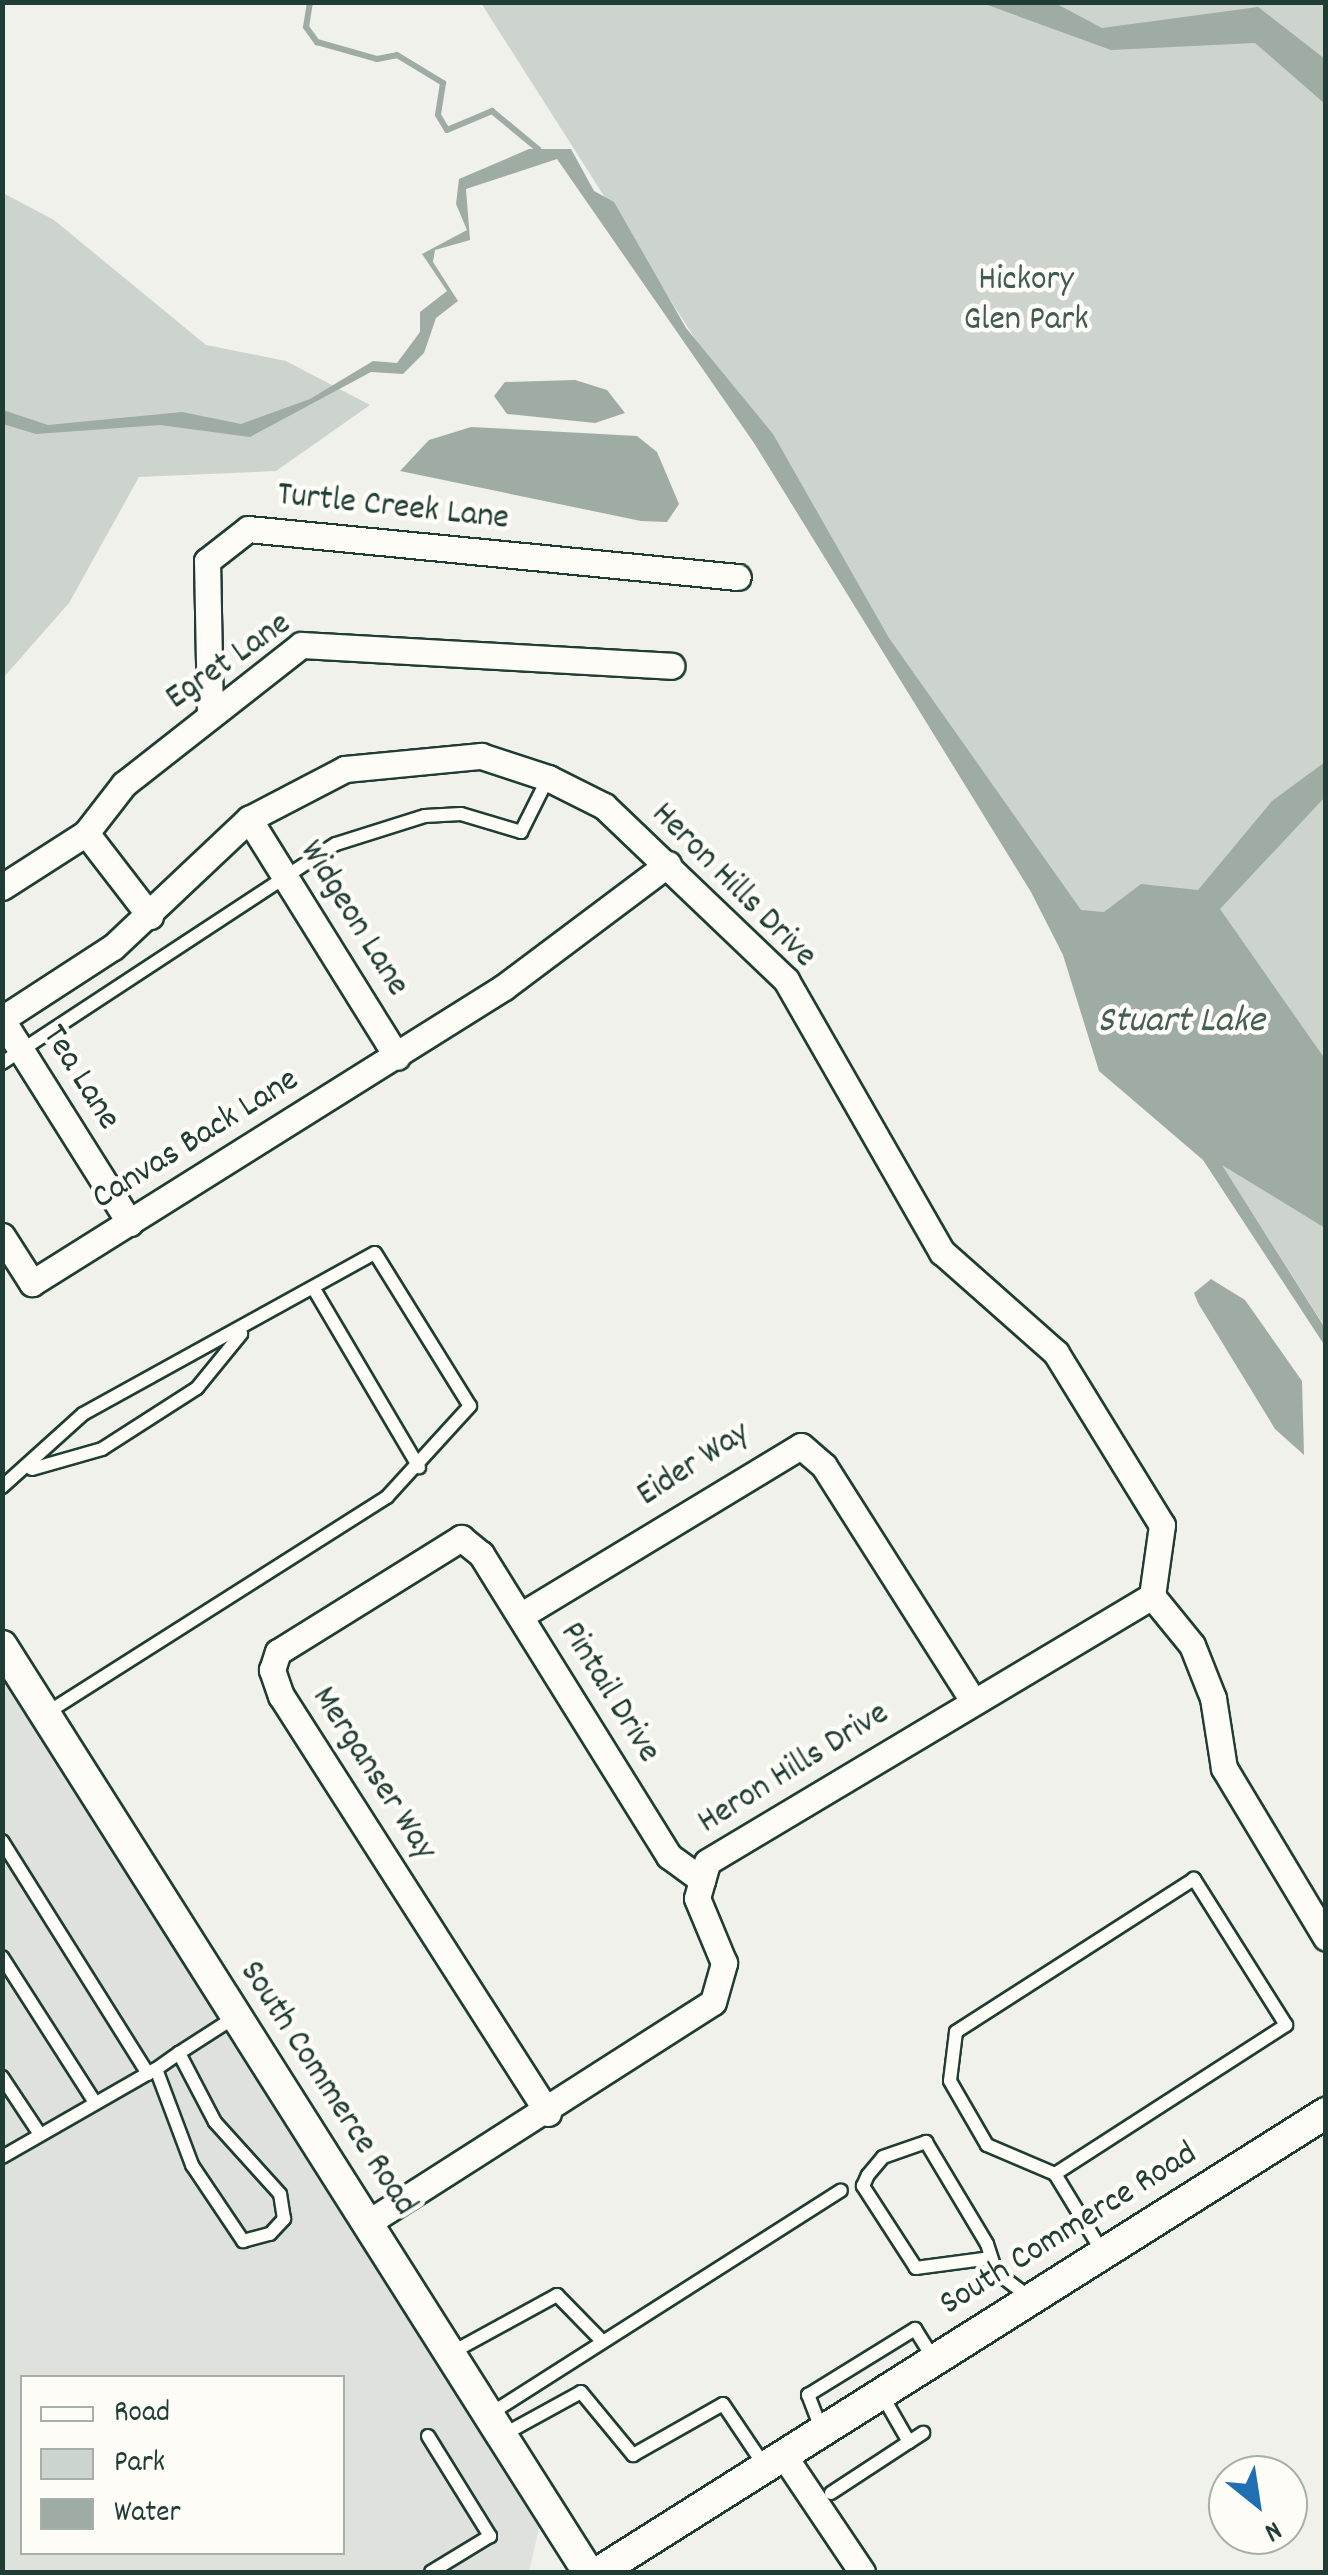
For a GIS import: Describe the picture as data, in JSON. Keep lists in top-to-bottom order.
{
  "streets": {
    "street": [
      "Turtle Creek Lane",
      "Egret Lane",
      "Heron Hills Drive",
      "Widgeon Lane",
      "Tea Lane",
      "Canvas Back Lane",
      "Eider Way",
      "Pintail Drive",
      "Merganser Way",
      "South Commerce Road"
    ]
  },
  "crossings": [
    ["Turtle Creek Lane", "Egret Lane"],
    ["Heron Hills Drive", "Widgeon Lane"],
    ["Heron Hills Drive", "Tea Lane"],
    ["Heron Hills Drive", "Canvas Back Lane"],
    ["Heron Hills Drive", "Eider Way"],
    ["Heron Hills Drive", "Pintail Drive"],
    ["Heron Hills Drive", "Merganser Way"],
    ["Heron Hills Drive", "South Commerce Road"],
    ["Widgeon Lane", "Canvas Back Lane"],
    ["Tea Lane", "Canvas Back Lane"],
    ["Eider Way", "Pintail Drive"],
    ["Pintail Drive", "Merganser Way"]
  ],
  "water": ["Stuart Lake"],
  "parks": ["Hickory Glen Park"],
  "legend": ["Road", "Park", "Water"],
  "north": "bottom right"
}
